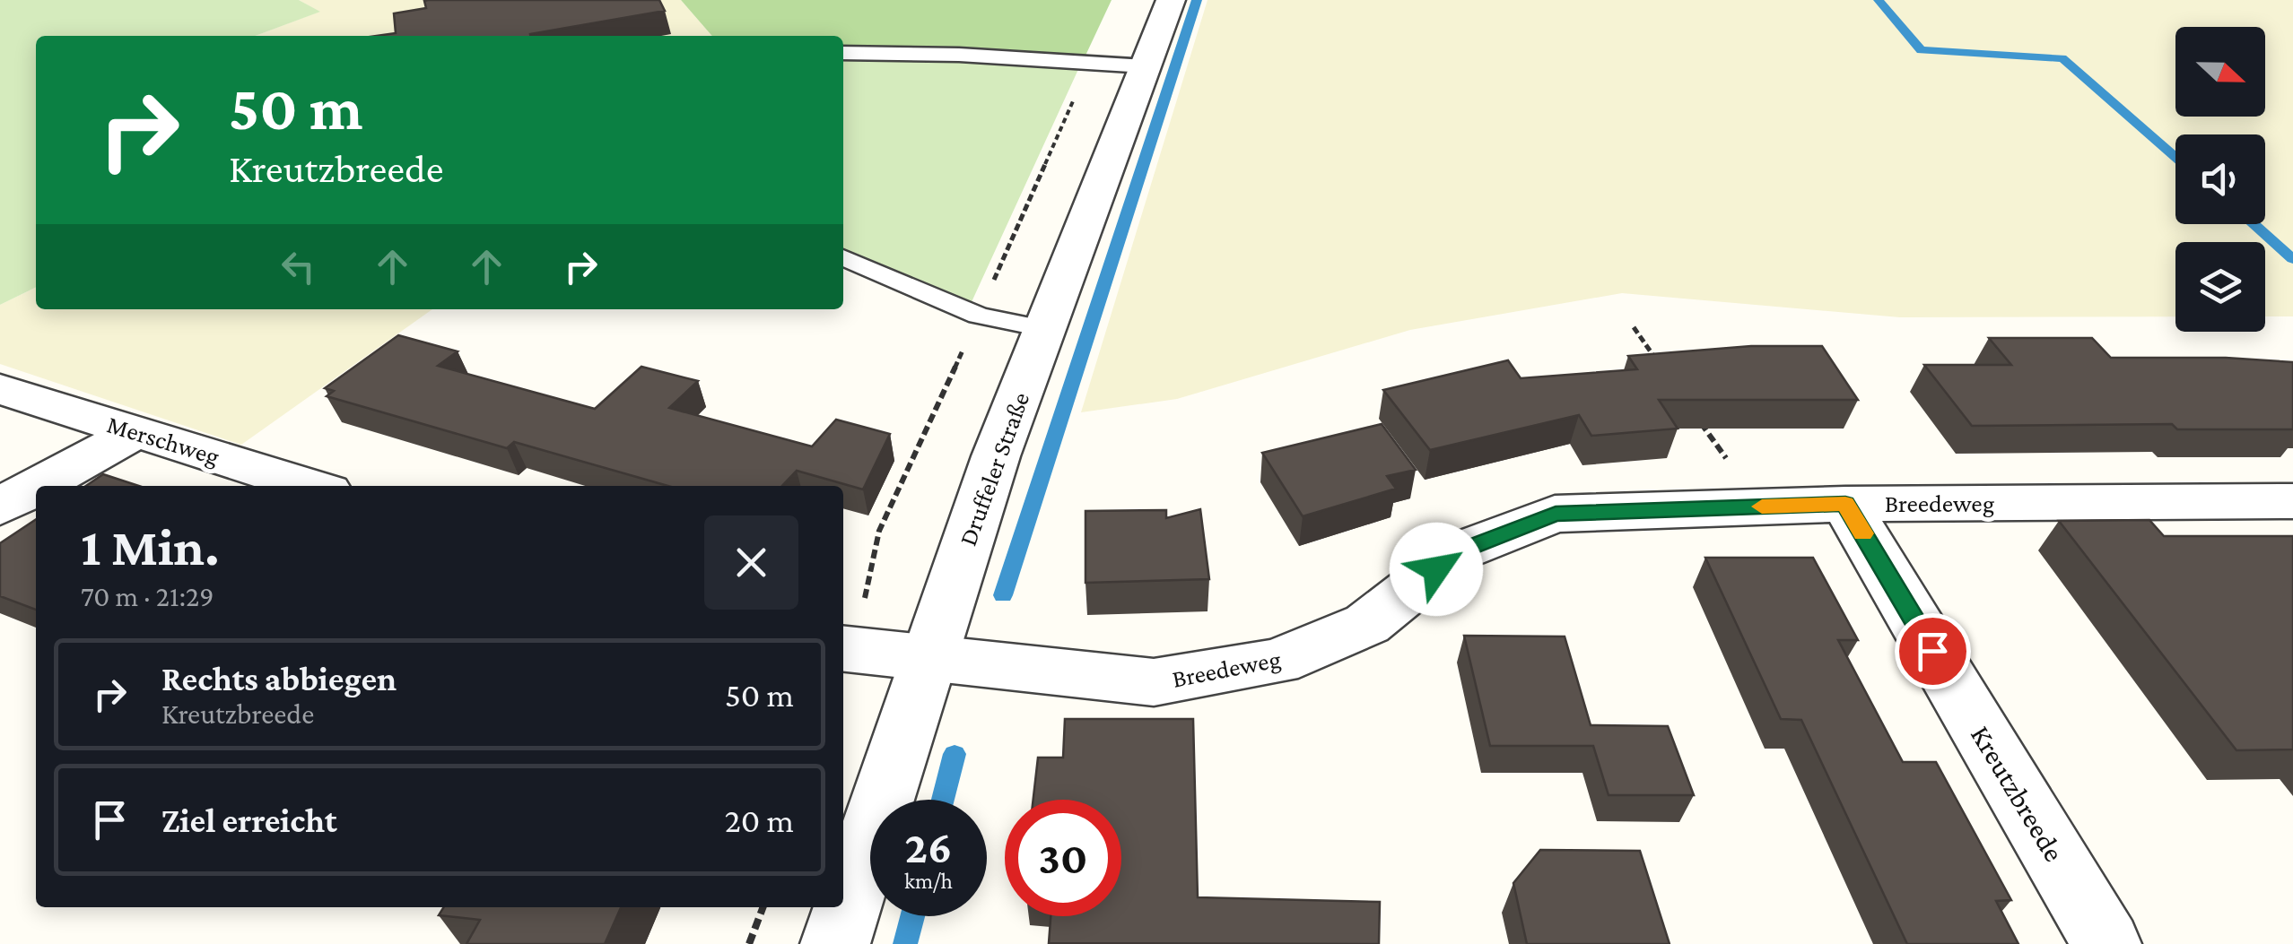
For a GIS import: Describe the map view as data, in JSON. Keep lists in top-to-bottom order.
{
  "streets": {
    "street": [
      "Merschweg",
      "Druffeler Straße",
      "Breedeweg",
      "Kreutzbreede"
    ]
  },
  "crossings": [
    ["Druffeler Straße", "Breedeweg"],
    ["Breedeweg", "Kreutzbreede"]
  ],
  "north": "right",
  "page": {
    "turn": ["50 m", "Kreutzbreede"],
    "heading": ["1 Min.", "70 m · 21:29"],
    "list": [
      {
        "name": "Rechts abbiegen",
        "note": "Kreutzbreede",
        "value": "50 m"
      },
      {
        "name": "Ziel erreicht",
        "value": "20 m"
      }
    ],
    "speed": "26 km/h",
    "limit": "30"
  }
}
